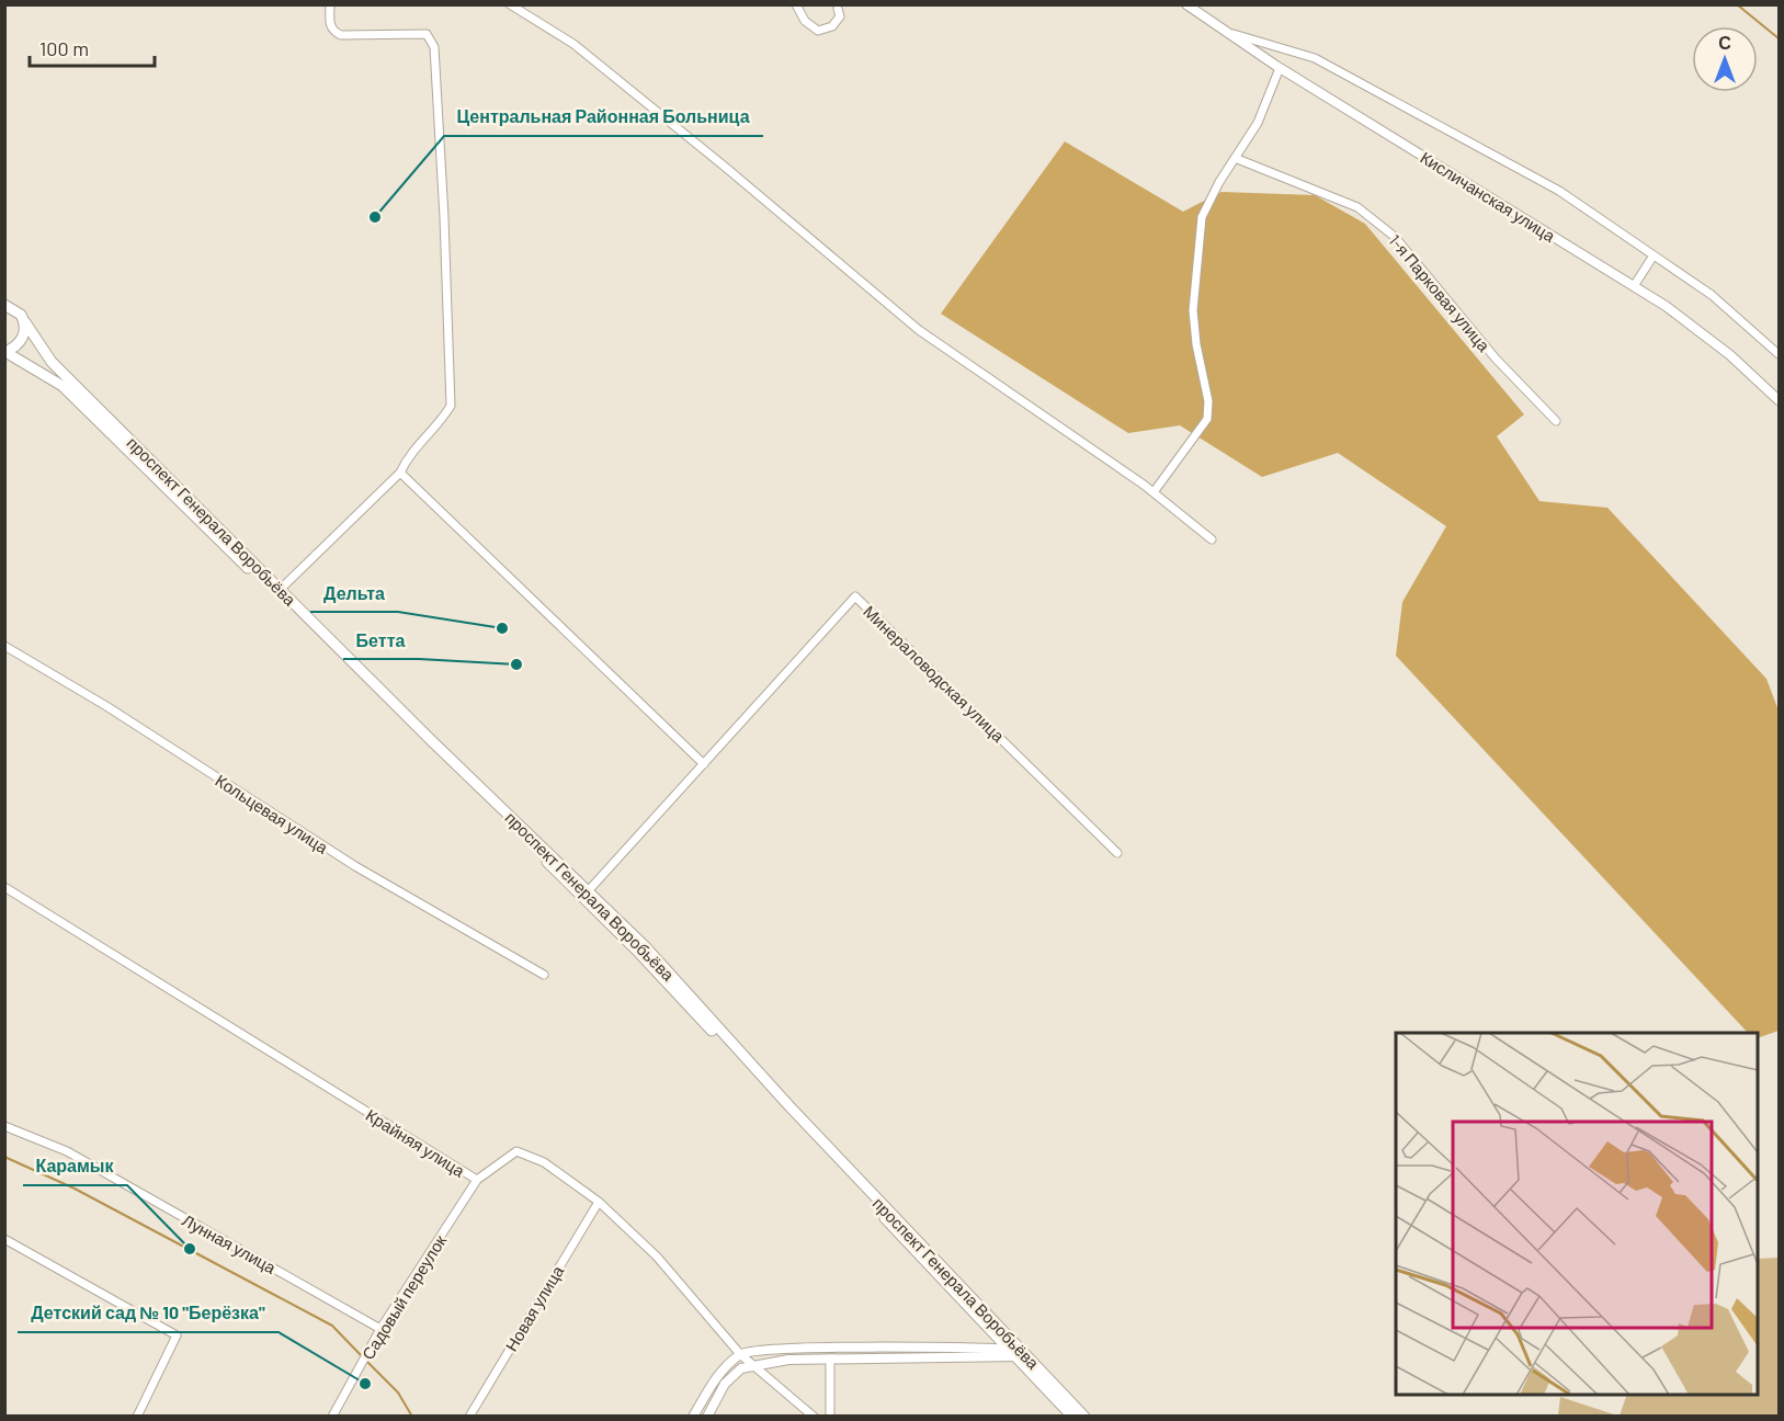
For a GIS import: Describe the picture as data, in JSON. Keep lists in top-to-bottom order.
{
  "streets": {
    "main road": ["проспект Генерала Воробьёва"],
    "street": [
      "Кисличанская улица",
      "1-я Парковая улица",
      "Минераловодская улица",
      "Кольцевая улица",
      "Крайняя улица",
      "Лунная улица",
      "Садовый переулок",
      "Новая улица"
    ]
  },
  "crossings": [
    ["проспект Генерала Воробьёва", "Минераловодская улица"],
    ["Крайняя улица", "Садовый переулок"],
    ["Крайняя улица", "Новая улица"],
    ["Лунная улица", "Садовый переулок"]
  ],
  "places": [
    "Центральная Районная Больница",
    "Дельта",
    "Бетта",
    "Карамык",
    "Детский сад № 10 \"Берёзка\""
  ],
  "scale_bar": "100 m",
  "north": "top"
}
